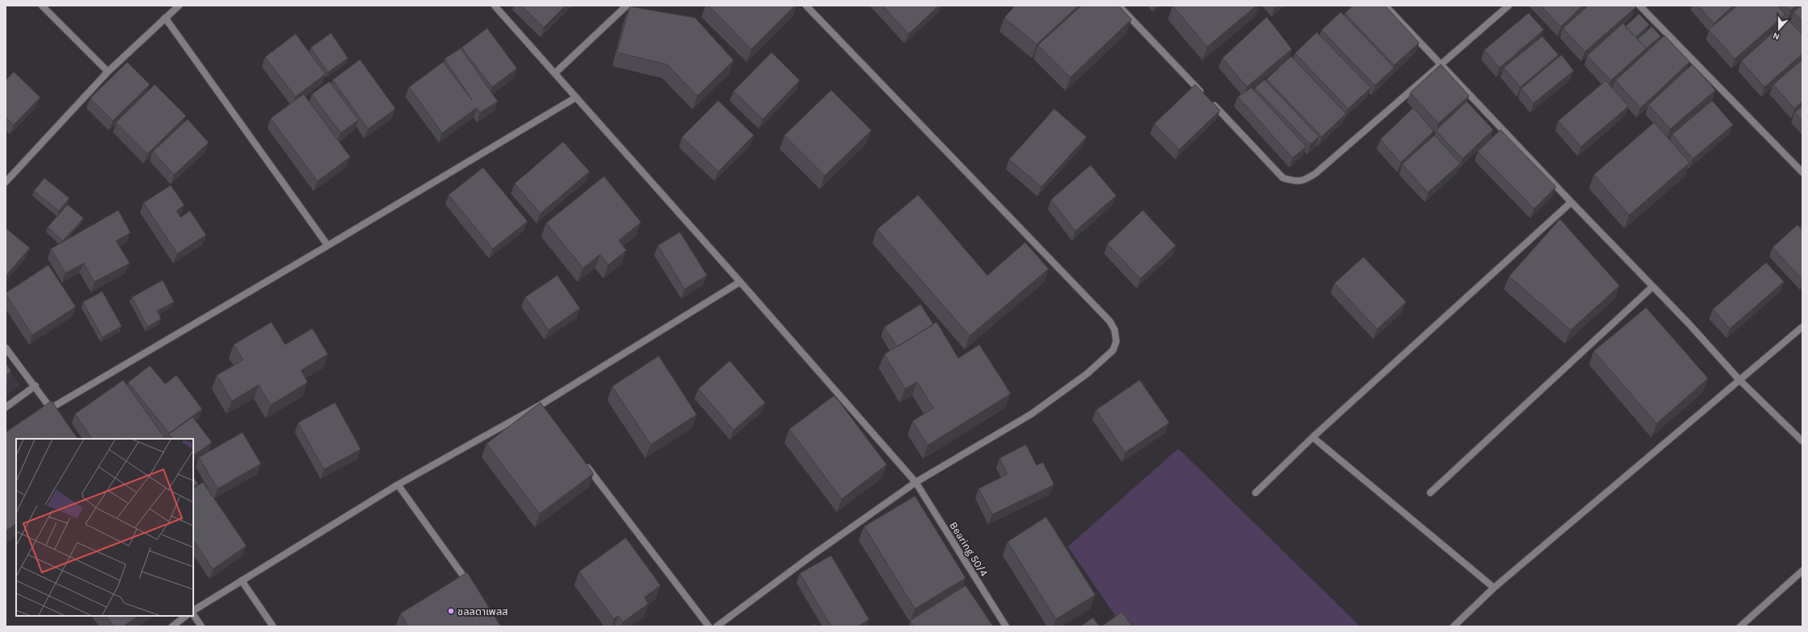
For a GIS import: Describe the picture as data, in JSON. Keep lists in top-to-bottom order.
{
  "streets": {
    "street": ["Bearing 50/4"]
  },
  "places": ["ชลลดาเพลส"],
  "north": "bottom"
}
